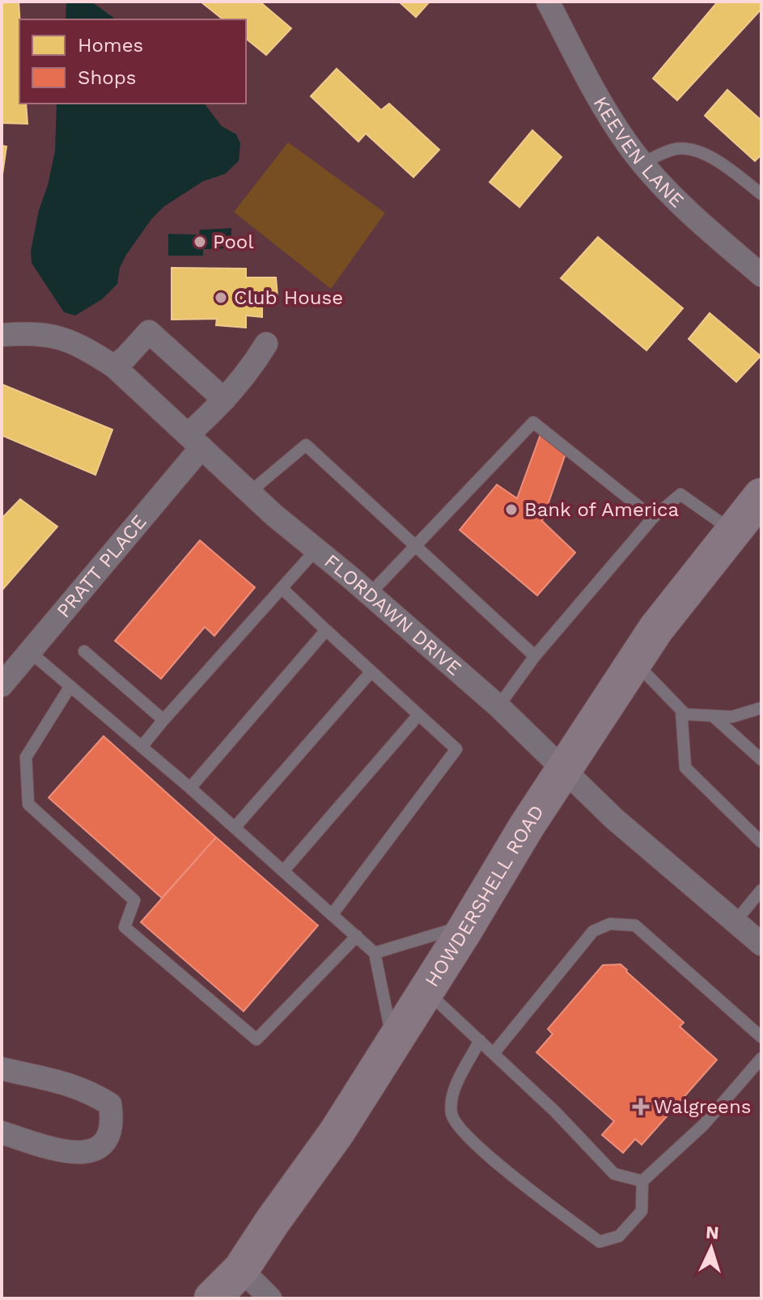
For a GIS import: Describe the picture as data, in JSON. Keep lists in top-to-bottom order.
{
  "streets": {
    "main road": ["HOWDERSHELL ROAD"],
    "street": ["KEEVEN LANE", "PRATT PLACE", "FLORDAWN DRIVE"]
  },
  "crossings": [
    ["PRATT PLACE", "FLORDAWN DRIVE"],
    ["FLORDAWN DRIVE", "HOWDERSHELL ROAD"]
  ],
  "places": {
    "other": ["Pool", "Club House", "Bank of America"],
    "health": ["Walgreens"]
  },
  "legend": ["Homes", "Shops"],
  "north": "top"
}
